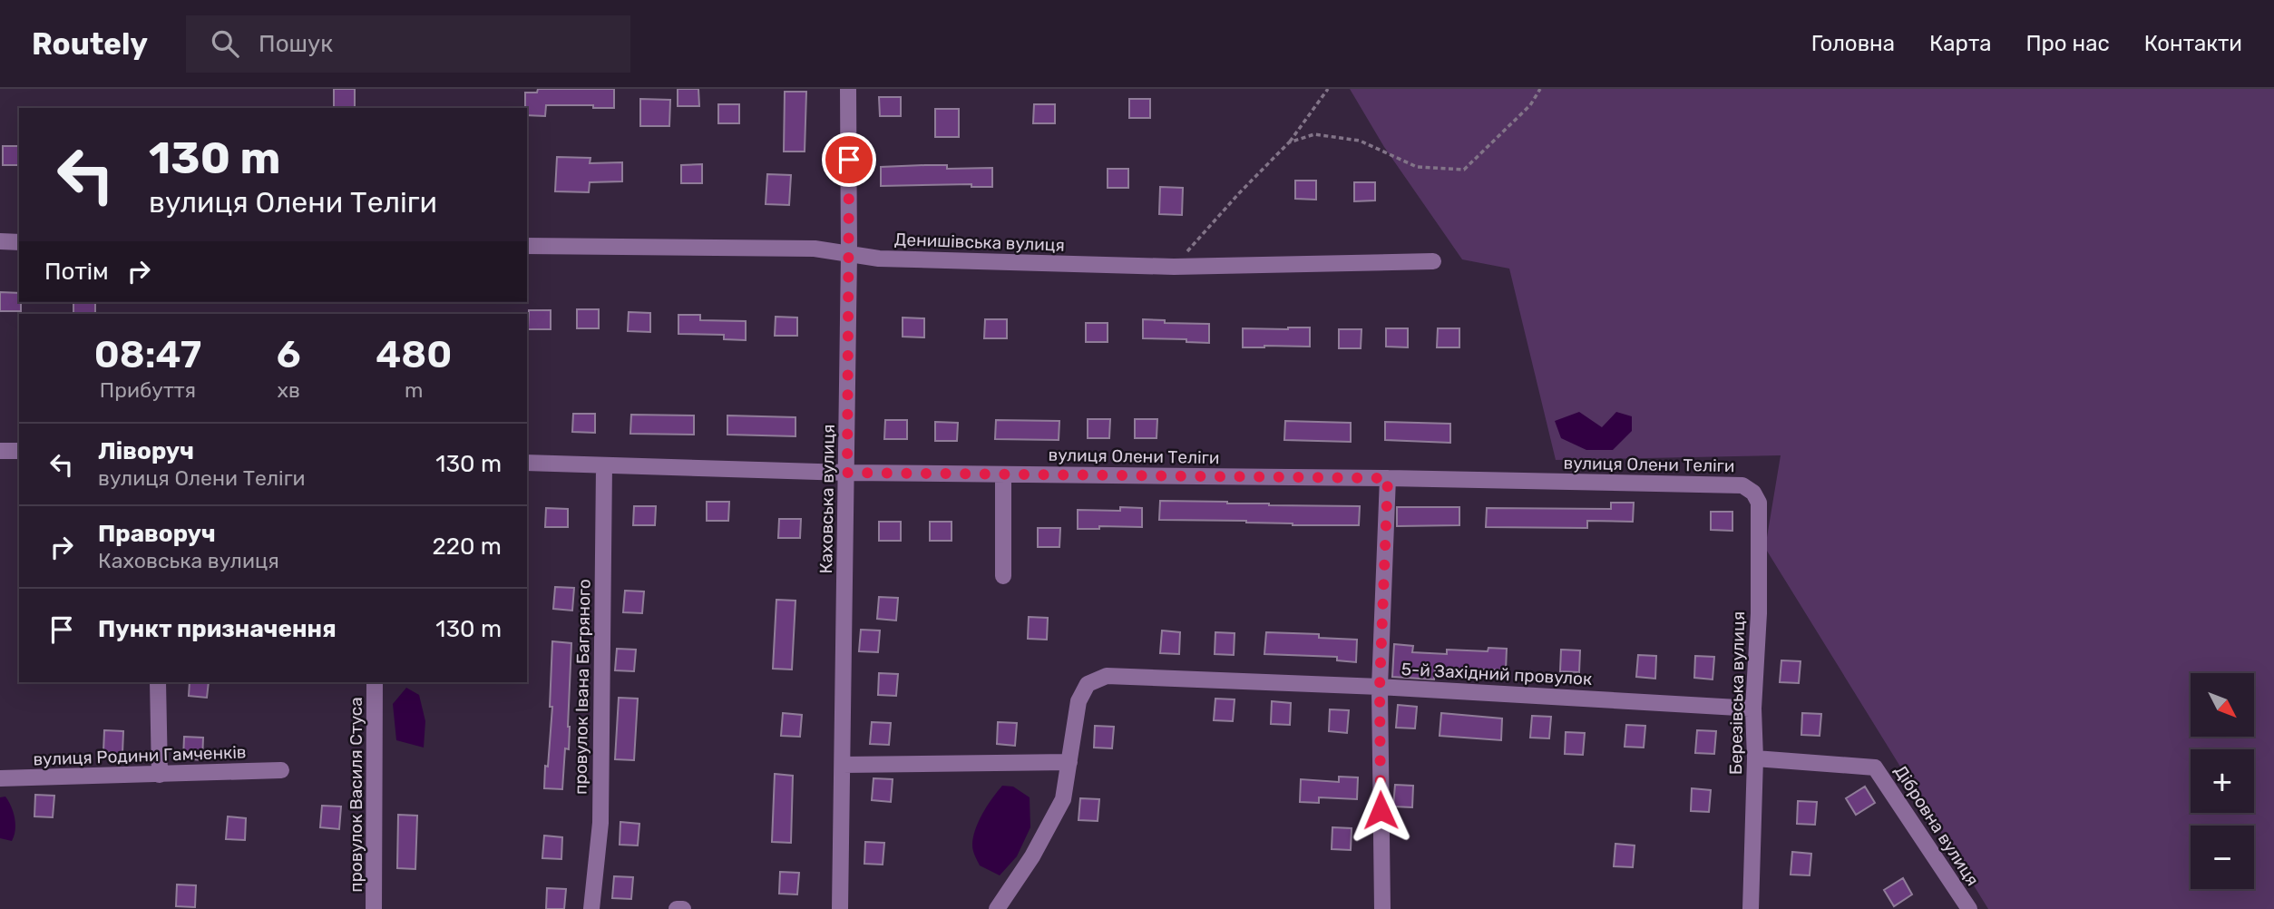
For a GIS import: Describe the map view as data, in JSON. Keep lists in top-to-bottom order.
{
  "streets": {
    "street": [
      "Денишівська вулиця",
      "вулиця Олени Теліги",
      "Каховська вулиця",
      "5-й Західний провулок",
      "провулок Івана Багряного",
      "Березівська вулиця",
      "вулиця Родини Гамченків",
      "провулок Василя Стуса",
      "Дібровна вулиця"
    ]
  },
  "crossings": [
    ["Денишівська вулиця", "Каховська вулиця"],
    ["вулиця Олени Теліги", "Каховська вулиця"],
    ["вулиця Олени Теліги", "провулок Івана Багряного"],
    ["вулиця Олени Теліги", "Березівська вулиця"],
    ["5-й Західний провулок", "Березівська вулиця"],
    ["Березівська вулиця", "Дібровна вулиця"]
  ],
  "north": "bottom right",
  "page": {
    "header": "Routely",
    "search": "Пошук",
    "nav": [
      "Головна",
      "Карта",
      "Про нас",
      "Контакти"
    ],
    "turn": ["130 m", "вулиця Олени Теліги"],
    "then": "Потім",
    "eta": [
      "08:47",
      "Прибуття",
      "6",
      "хв",
      "480",
      "m"
    ],
    "list": [
      {
        "name": "Ліворуч",
        "note": "вулиця Олени Теліги",
        "value": "130 m"
      },
      {
        "name": "Праворуч",
        "note": "Каховська вулиця",
        "value": "220 m"
      },
      {
        "name": "Пункт призначення",
        "value": "130 m"
      }
    ],
    "map_buttons": ["+", "−"]
  }
}
